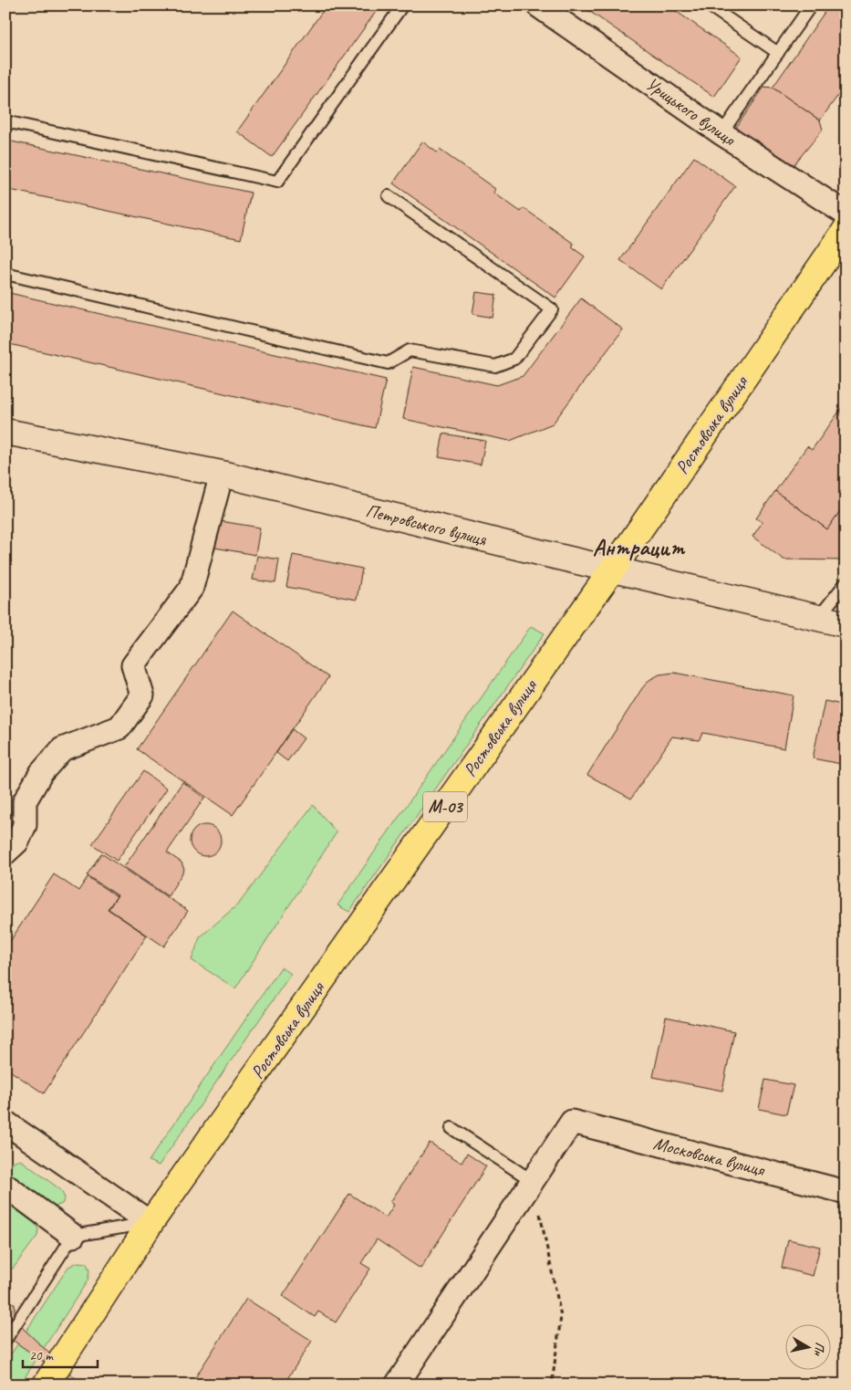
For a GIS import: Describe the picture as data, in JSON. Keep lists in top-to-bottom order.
{
  "streets": {
    "highway": ["Ростовська вулиця", "М-03"],
    "street": ["Урицького вулиця", "Петровського вулиця", "Московська вулиця"]
  },
  "crossings": [
    ["Ростовська вулиця", "Петровського вулиця"]
  ],
  "districts": ["Антрацит"],
  "scale_bar": "20 m",
  "north": "right"
}
